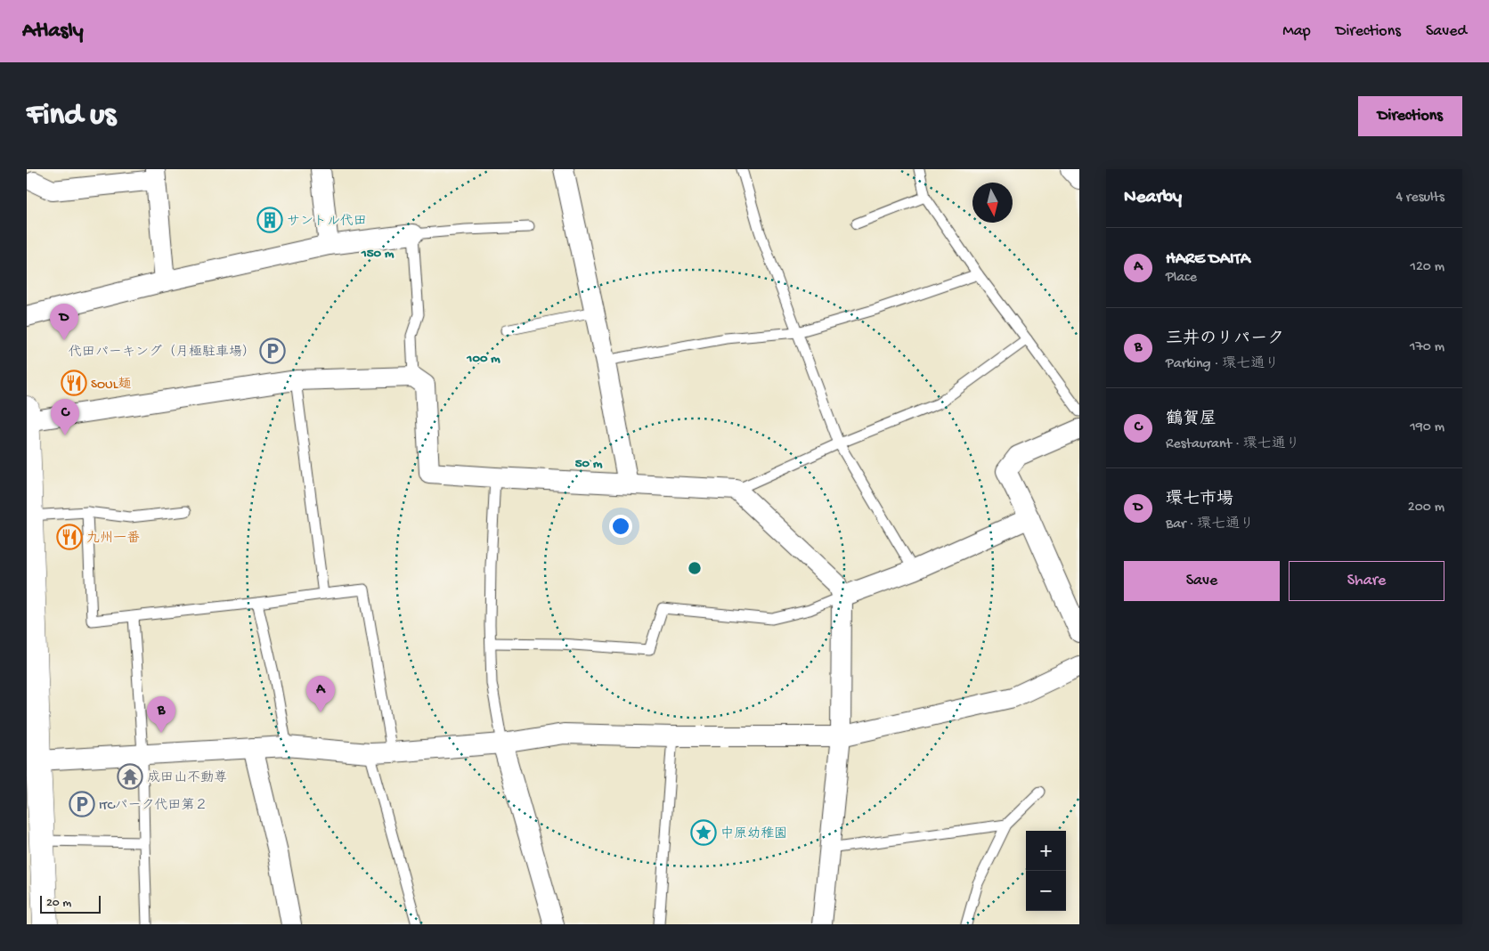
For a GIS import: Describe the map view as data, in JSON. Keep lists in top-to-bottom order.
{
  "places": {
    "building": ["サントル代田"],
    "parking": ["代田パーキング（月極駐車場）", "ITCパーク代田第２"],
    "restaurant": ["SOUL麺", "九州一番"],
    "temple": ["成田山不動尊"],
    "place": ["中原幼稚園"]
  },
  "scale_bar": "20 m",
  "north": "bottom",
  "page": {
    "header": "Atlasly",
    "nav": ["Map", "Directions", "Saved"],
    "buttons": [
      "Directions",
      ["Save", "Share"]
    ],
    "title": "Find us",
    "heading": ["Nearby", "4 results"],
    "list": [
      {
        "mark": "A",
        "name": "HARE DAITA",
        "note": "Place",
        "value": "120 m"
      },
      {
        "mark": "B",
        "name": "三井のリパーク",
        "note": "Parking · 環七通り",
        "value": "170 m"
      },
      {
        "mark": "C",
        "name": "鶴賀屋",
        "note": "Restaurant · 環七通り",
        "value": "190 m"
      },
      {
        "mark": "D",
        "name": "環七市場",
        "note": "Bar · 環七通り",
        "value": "200 m"
      }
    ],
    "pins": [
      "D",
      "C",
      "A",
      "B"
    ],
    "map_buttons": ["+", "−"],
    "scale": "20 m"
  },
  "rings": ["150 m", "100 m", "50 m"]
}
